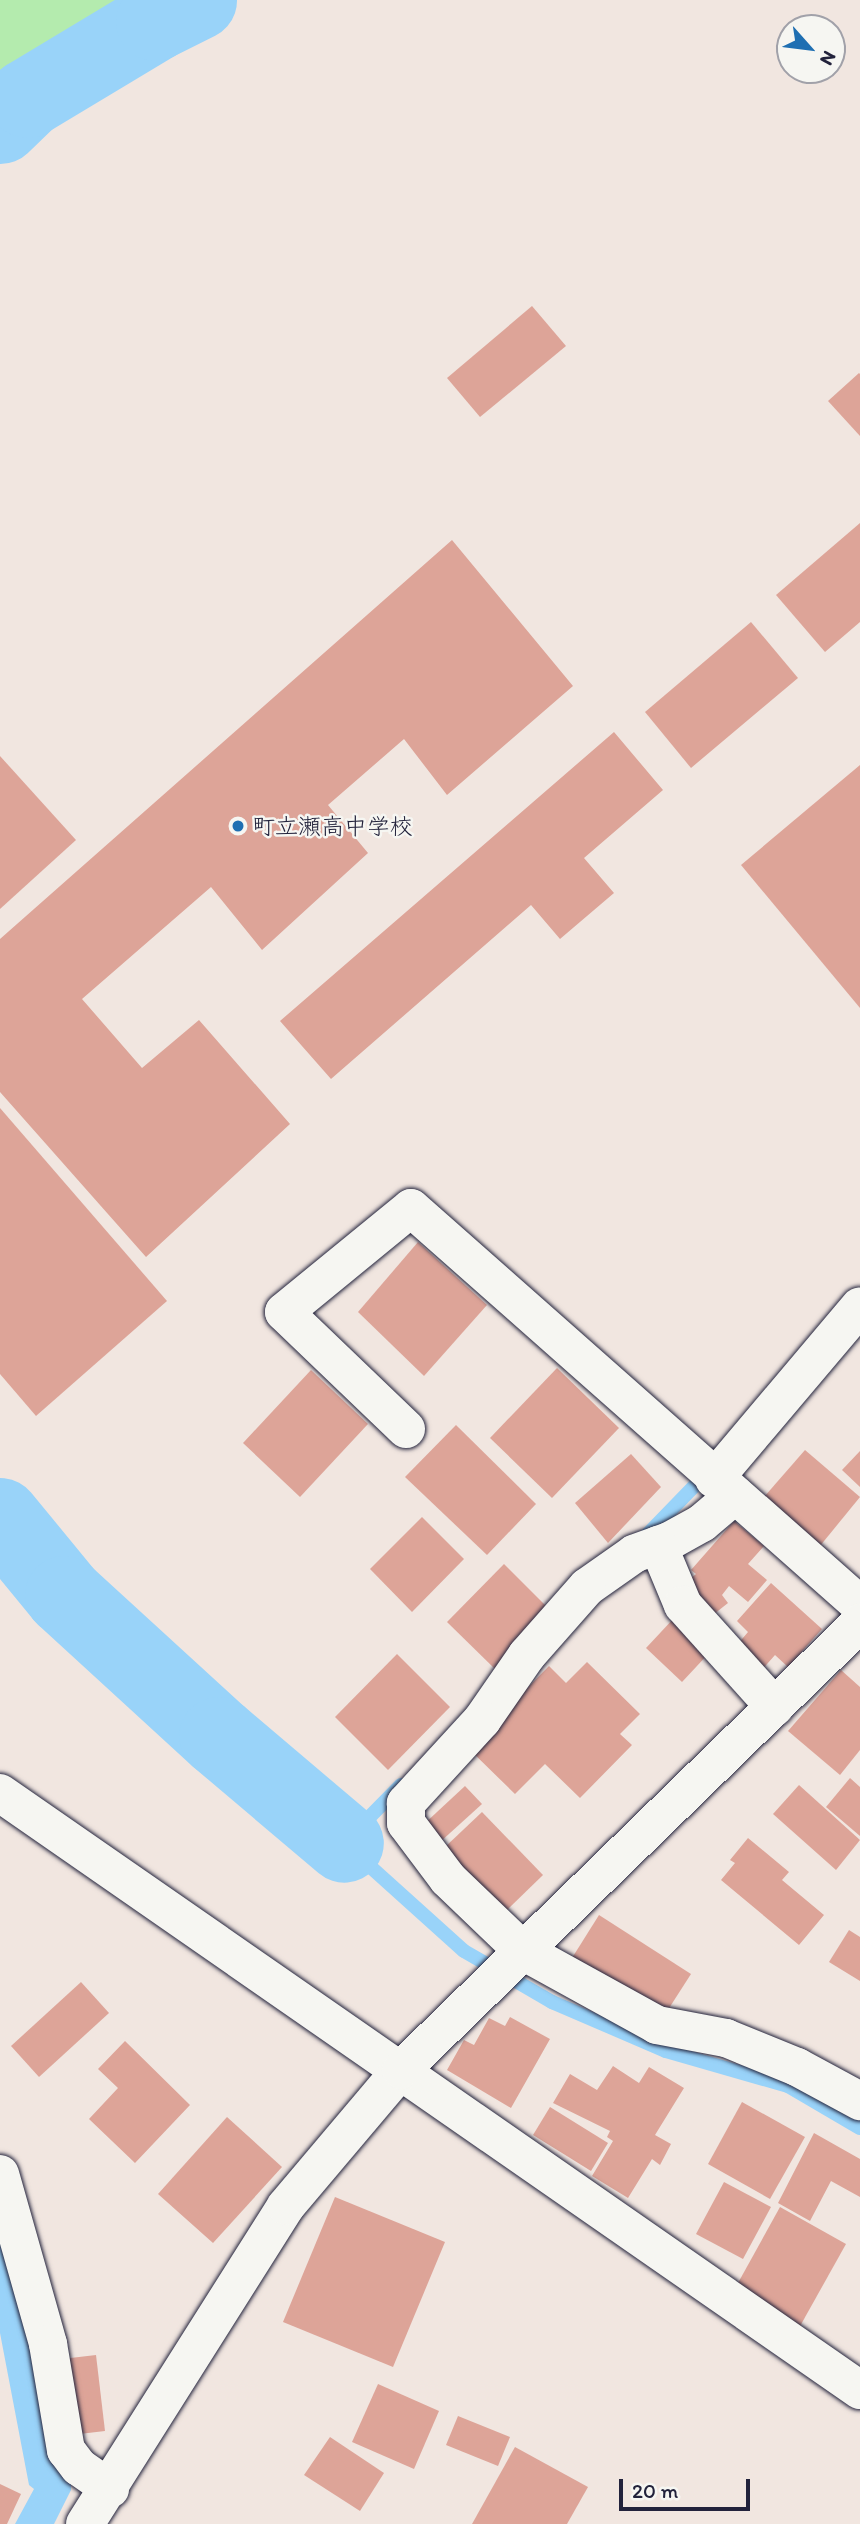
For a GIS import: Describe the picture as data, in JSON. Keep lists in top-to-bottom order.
{
  "places": ["町立瀬高中学校"],
  "scale_bar": "20 m",
  "north": "bottom right"
}
